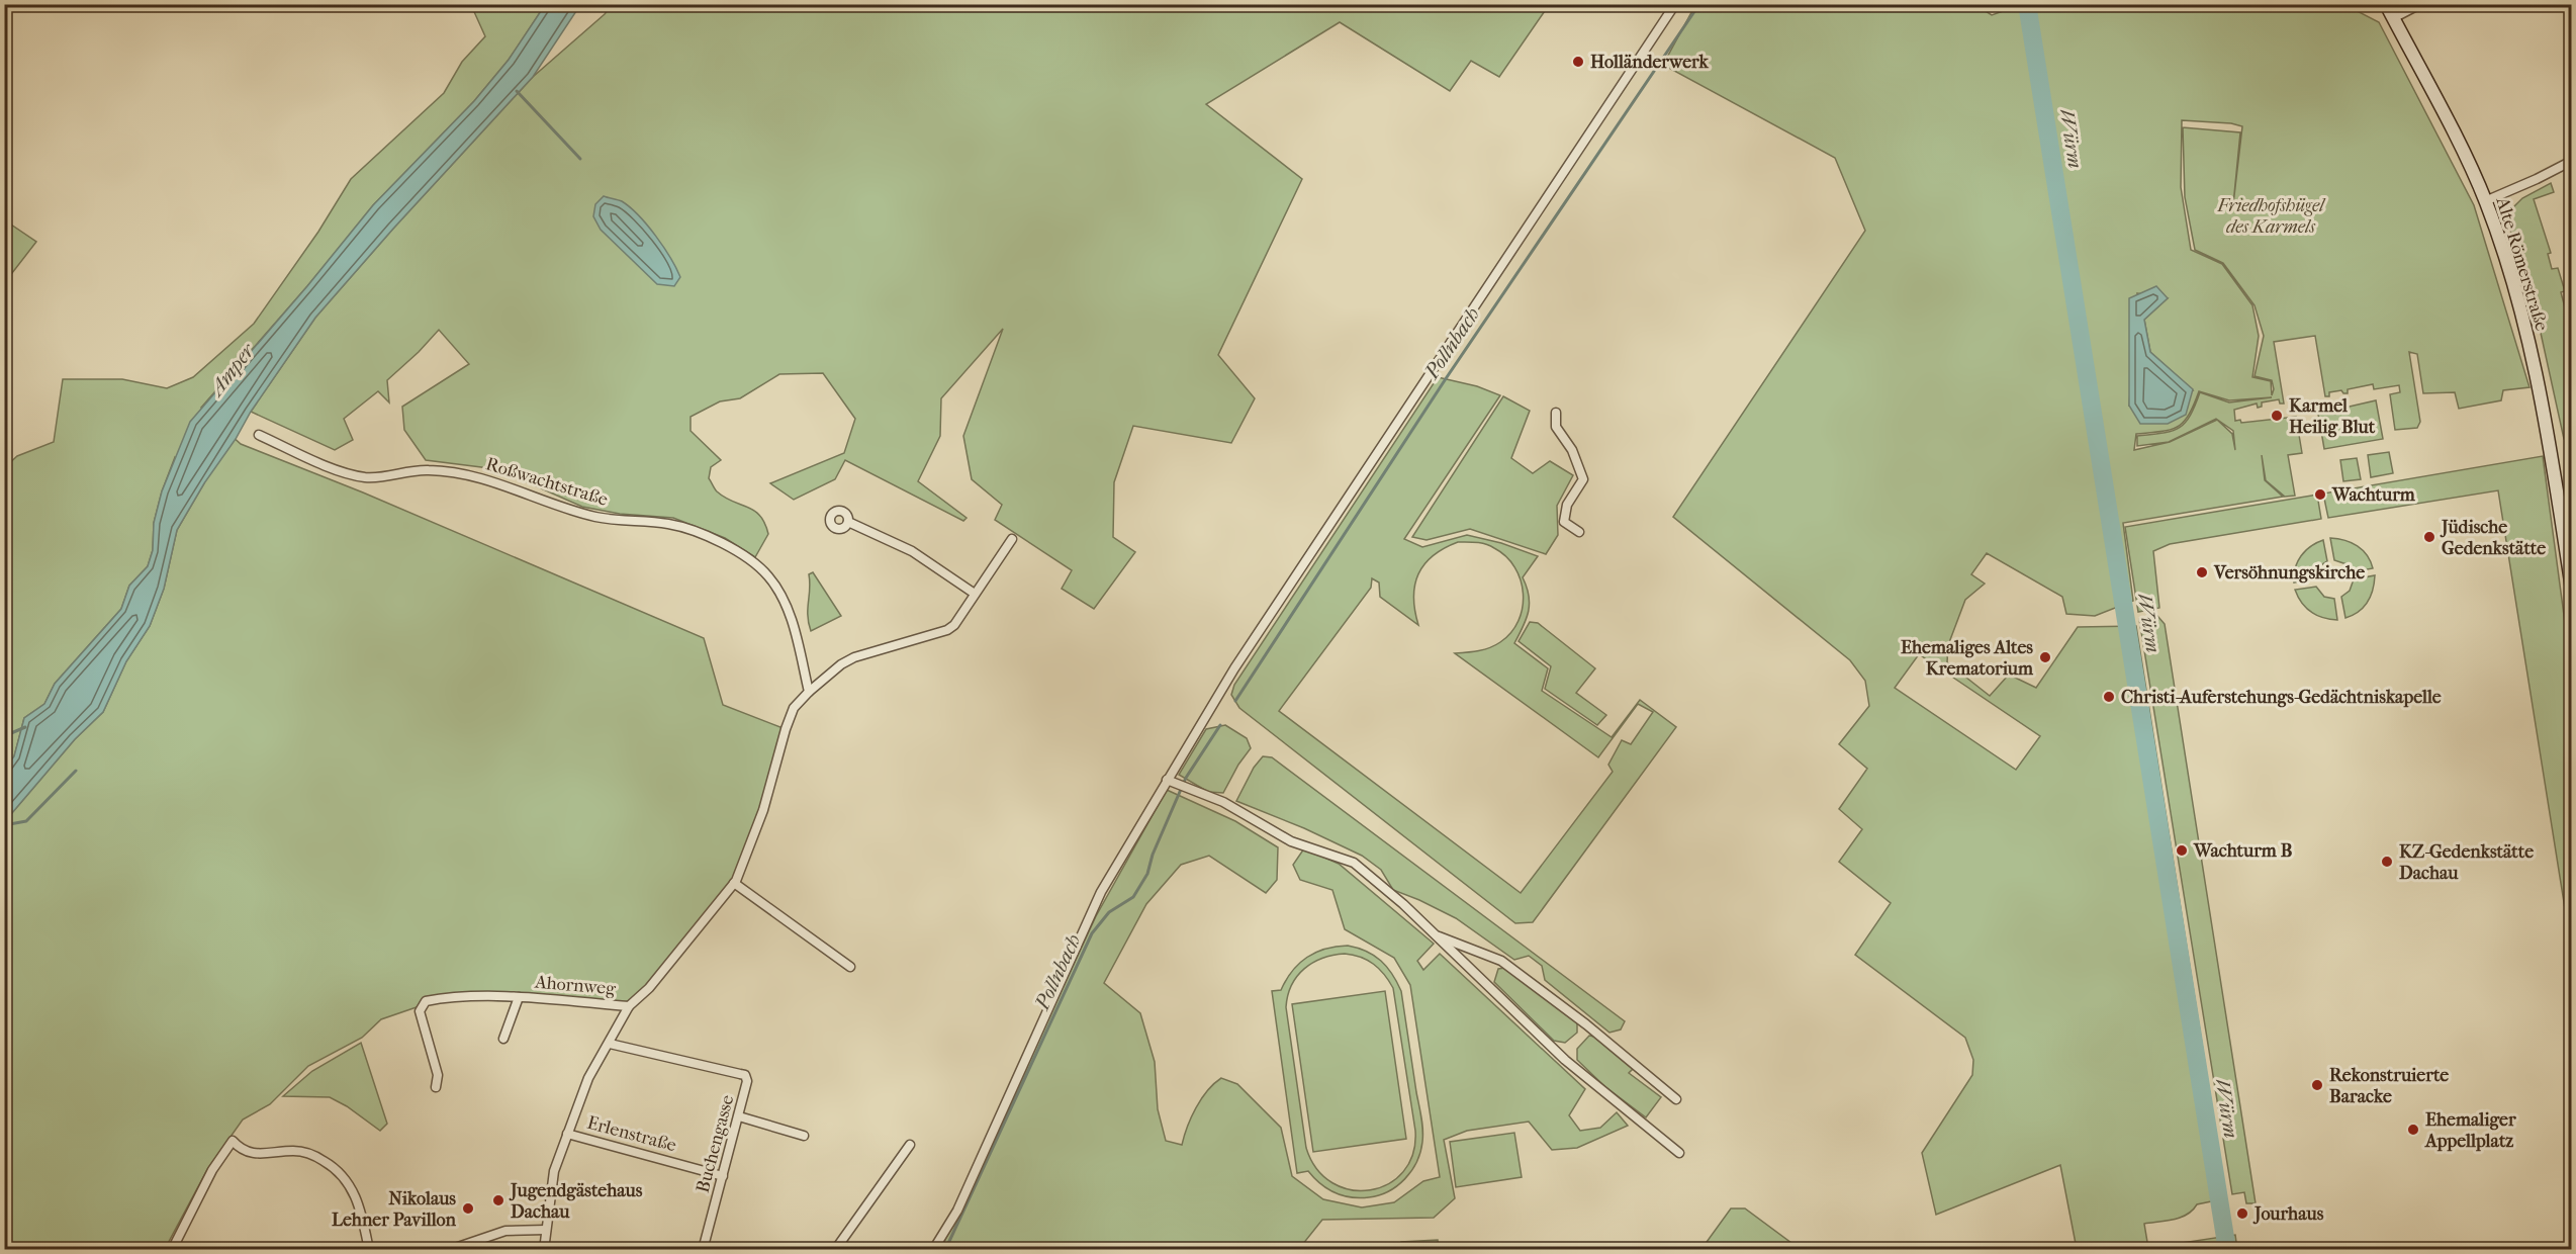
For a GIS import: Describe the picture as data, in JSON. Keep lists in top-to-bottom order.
{
  "streets": {
    "main road": ["Alte Römerstraße"],
    "street": [
      "Roßwachtstraße",
      "Ahornweg",
      "Erlenstraße",
      "Buchengasse"
    ]
  },
  "crossings": [
    ["Erlenstraße", "Buchengasse"]
  ],
  "water": ["Würm", "Pollnbach", "Amper"],
  "parks": ["Friedhofshügel des Karmels"],
  "places": [
    "Holländerwerk",
    "Karmel Heilig Blut",
    "Wachturm",
    "Jüdische Gedenkstätte",
    "Versöhnungskirche",
    "Ehemaliges Altes Krematorium",
    "Christi-Auferstehungs-Gedächtniskapelle",
    "Wachturm B",
    "KZ-Gedenkstätte Dachau",
    "Rekonstruierte Baracke",
    "Ehemaliger Appellplatz",
    "Jugendgästehaus Dachau",
    "Nikolaus Lehner Pavillon",
    "Jourhaus"
  ]
}
